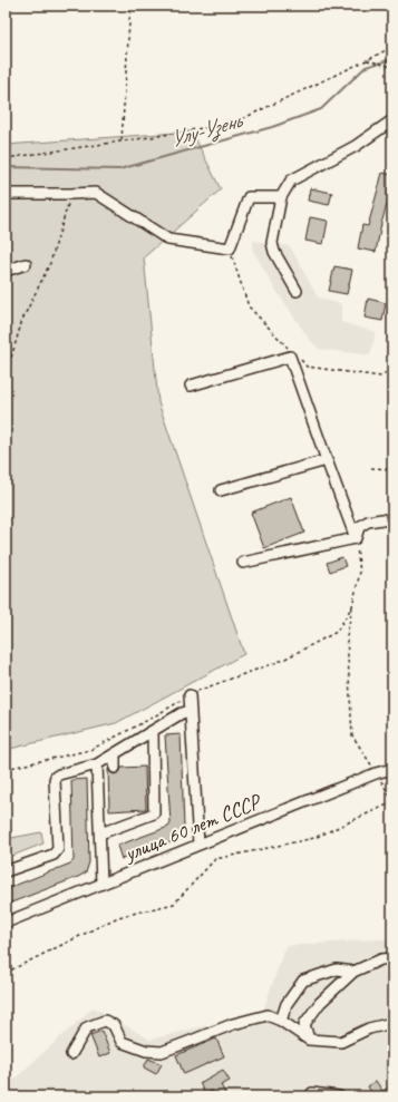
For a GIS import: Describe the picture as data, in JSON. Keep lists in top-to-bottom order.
{
  "streets": {
    "street": ["улица 60 лет СССР"]
  },
  "water": ["Улу-Узень"]
}
